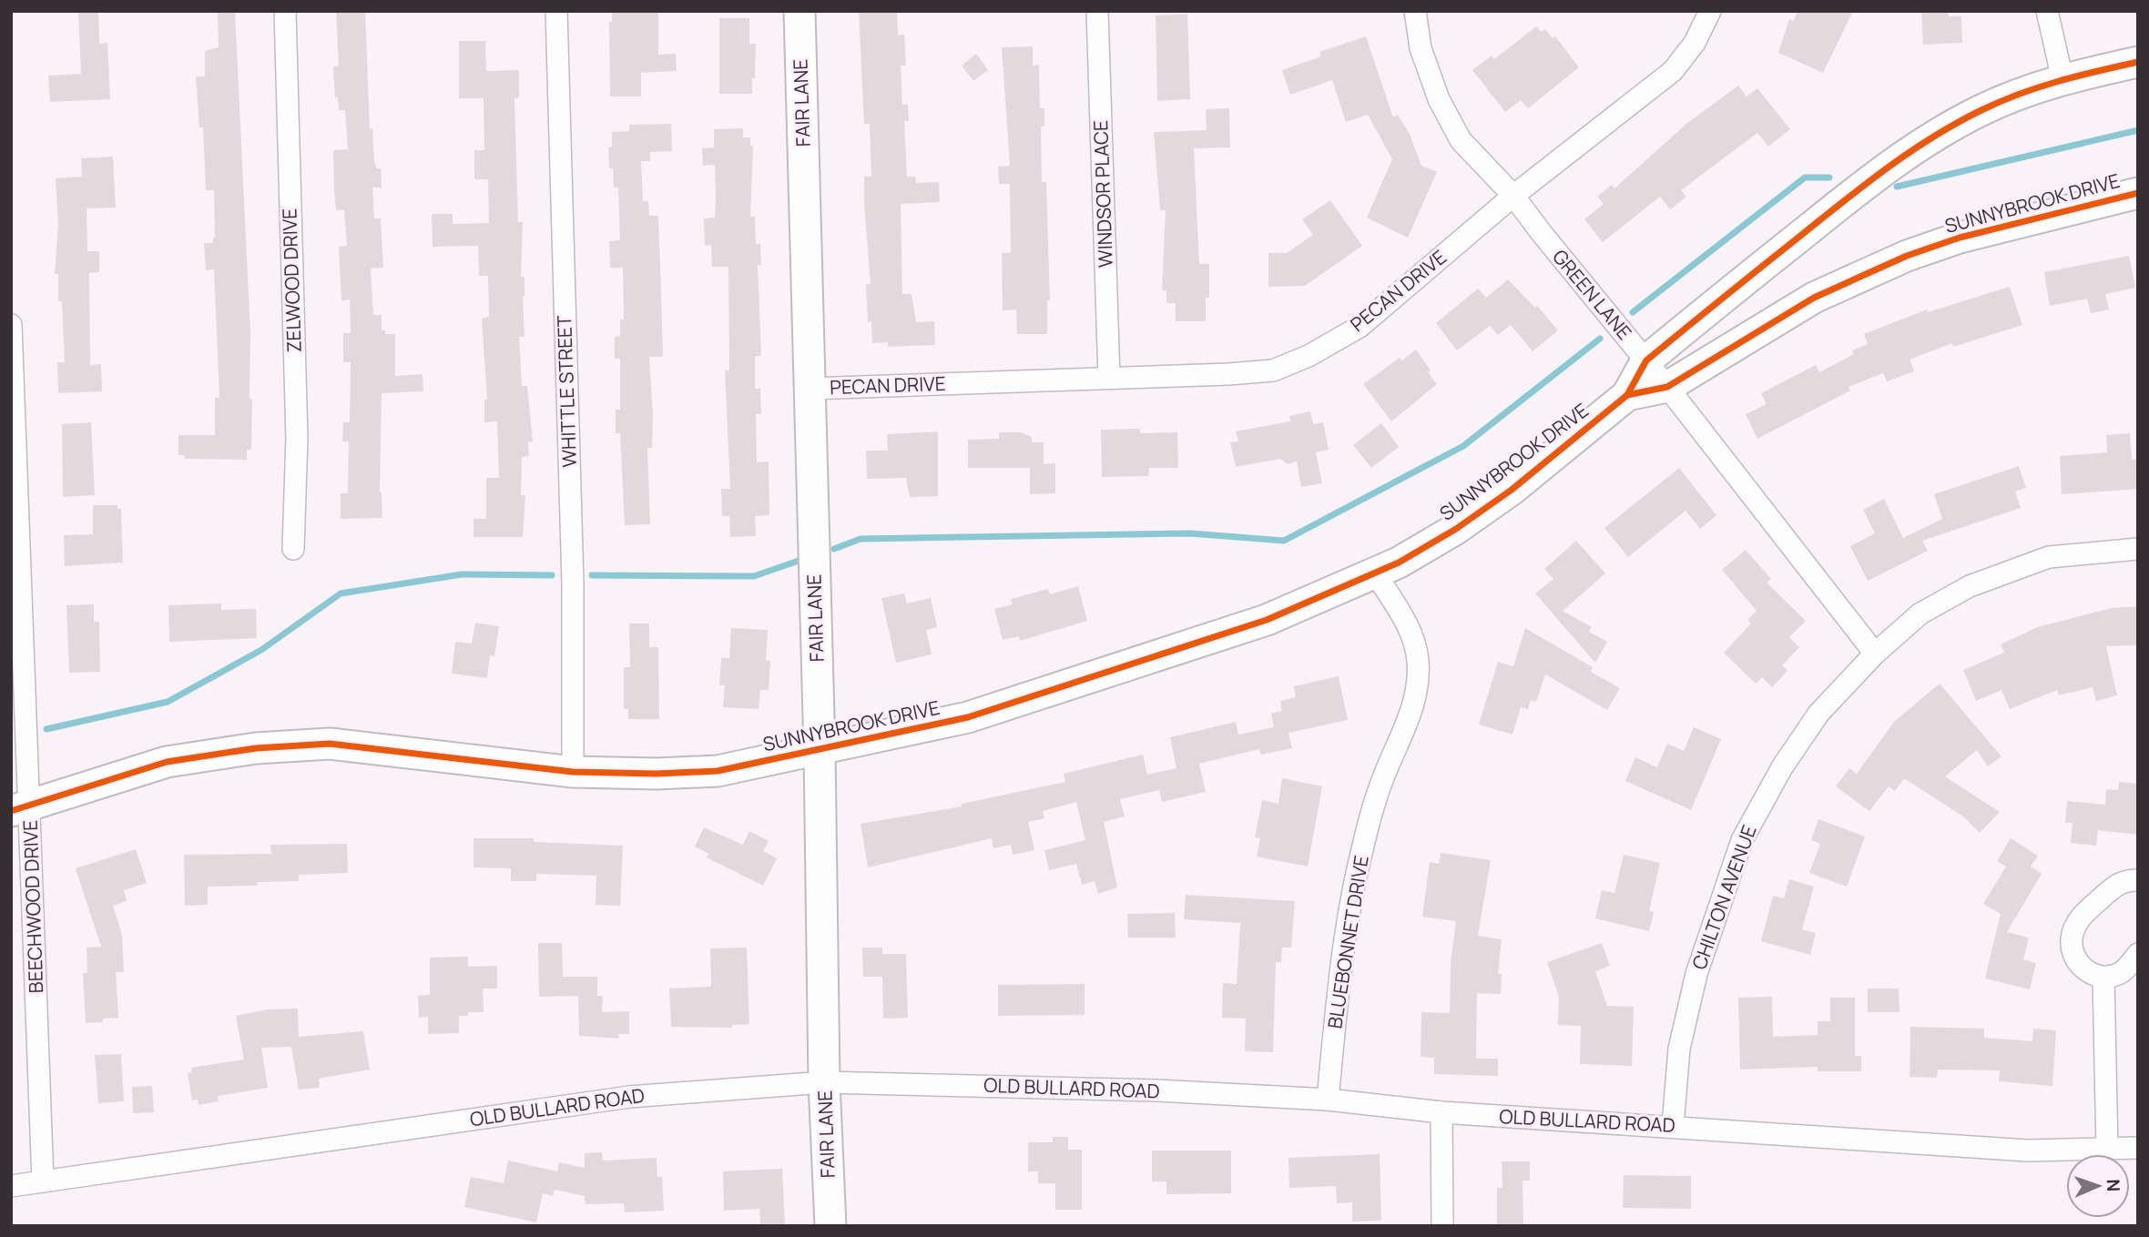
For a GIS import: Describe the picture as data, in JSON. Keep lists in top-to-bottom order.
{
  "streets": {
    "main road": ["FAIR LANE", "SUNNYBROOK DRIVE"],
    "street": [
      "WINDSOR PLACE",
      "ZELWOOD DRIVE",
      "PECAN DRIVE",
      "GREEN LANE",
      "WHITTLE STREET",
      "CHILTON AVENUE",
      "BEECHWOOD DRIVE",
      "BLUEBONNET DRIVE",
      "OLD BULLARD ROAD"
    ]
  },
  "crossings": [
    ["FAIR LANE", "SUNNYBROOK DRIVE"],
    ["FAIR LANE", "PECAN DRIVE"],
    ["FAIR LANE", "OLD BULLARD ROAD"],
    ["WINDSOR PLACE", "PECAN DRIVE"],
    ["SUNNYBROOK DRIVE", "GREEN LANE"],
    ["SUNNYBROOK DRIVE", "WHITTLE STREET"],
    ["SUNNYBROOK DRIVE", "BEECHWOOD DRIVE"],
    ["SUNNYBROOK DRIVE", "BLUEBONNET DRIVE"],
    ["PECAN DRIVE", "GREEN LANE"],
    ["GREEN LANE", "CHILTON AVENUE"],
    ["CHILTON AVENUE", "OLD BULLARD ROAD"],
    ["BEECHWOOD DRIVE", "OLD BULLARD ROAD"],
    ["BLUEBONNET DRIVE", "OLD BULLARD ROAD"]
  ],
  "north": "right"
}
